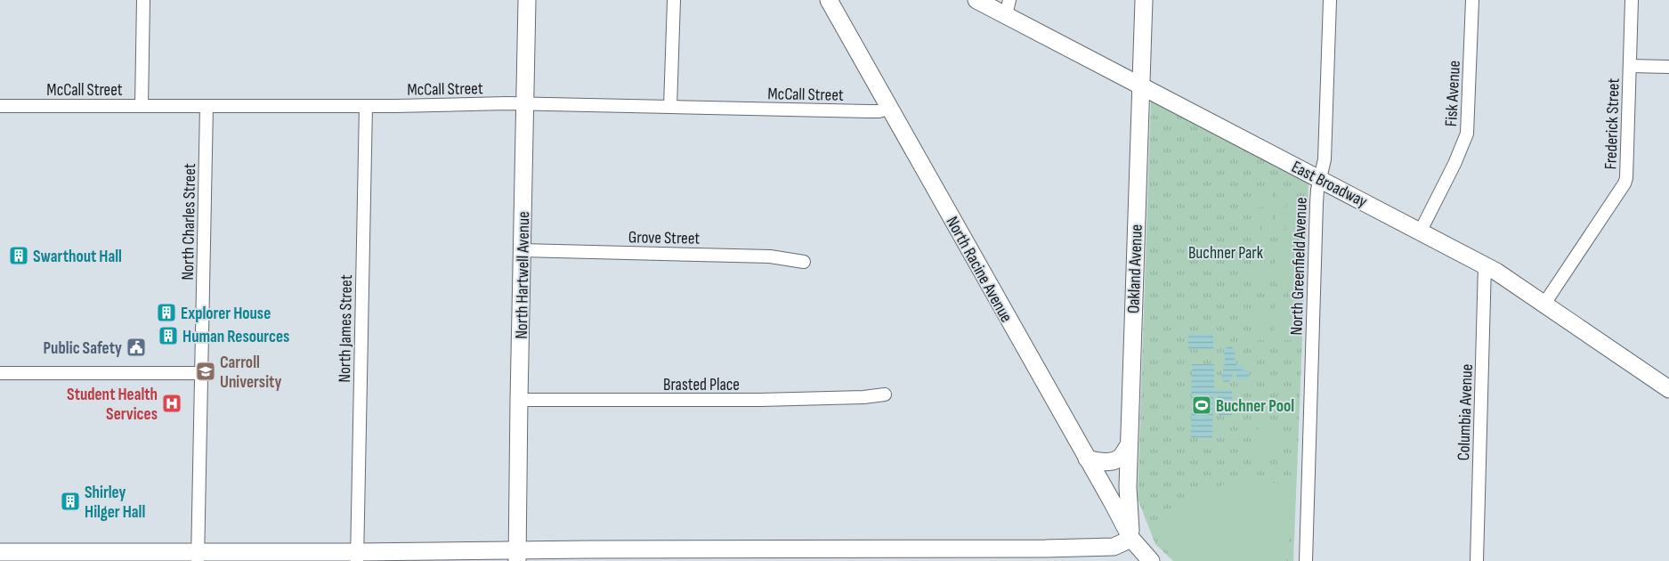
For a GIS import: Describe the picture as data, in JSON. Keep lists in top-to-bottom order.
{
  "streets": {
    "street": [
      "McCall Street",
      "Fisk Avenue",
      "Frederick Street",
      "East Broadway",
      "North Charles Street",
      "Grove Street",
      "North Greenfield Avenue",
      "North Racine Avenue",
      "Oakland Avenue",
      "North Hartwell Avenue",
      "North James Street",
      "Brasted Place",
      "Columbia Avenue"
    ]
  },
  "crossings": [
    ["McCall Street", "North Charles Street"],
    ["McCall Street", "North Racine Avenue"],
    ["McCall Street", "North Hartwell Avenue"],
    ["McCall Street", "North James Street"],
    ["Fisk Avenue", "East Broadway"],
    ["Frederick Street", "East Broadway"],
    ["East Broadway", "North Greenfield Avenue"],
    ["East Broadway", "Oakland Avenue"],
    ["East Broadway", "Columbia Avenue"],
    ["Grove Street", "North Hartwell Avenue"],
    ["North Racine Avenue", "Oakland Avenue"],
    ["North Hartwell Avenue", "Brasted Place"]
  ],
  "parks": ["Buchner Park"],
  "places": {
    "building": [
      "Swarthout Hall",
      "Explorer House",
      "Human Resources",
      "Shirley Hilger Hall"
    ],
    "public building": ["Public Safety"],
    "school or university": ["Carroll University"],
    "hospital": ["Student Health Services"],
    "sports": ["Buchner Pool"]
  }
}
